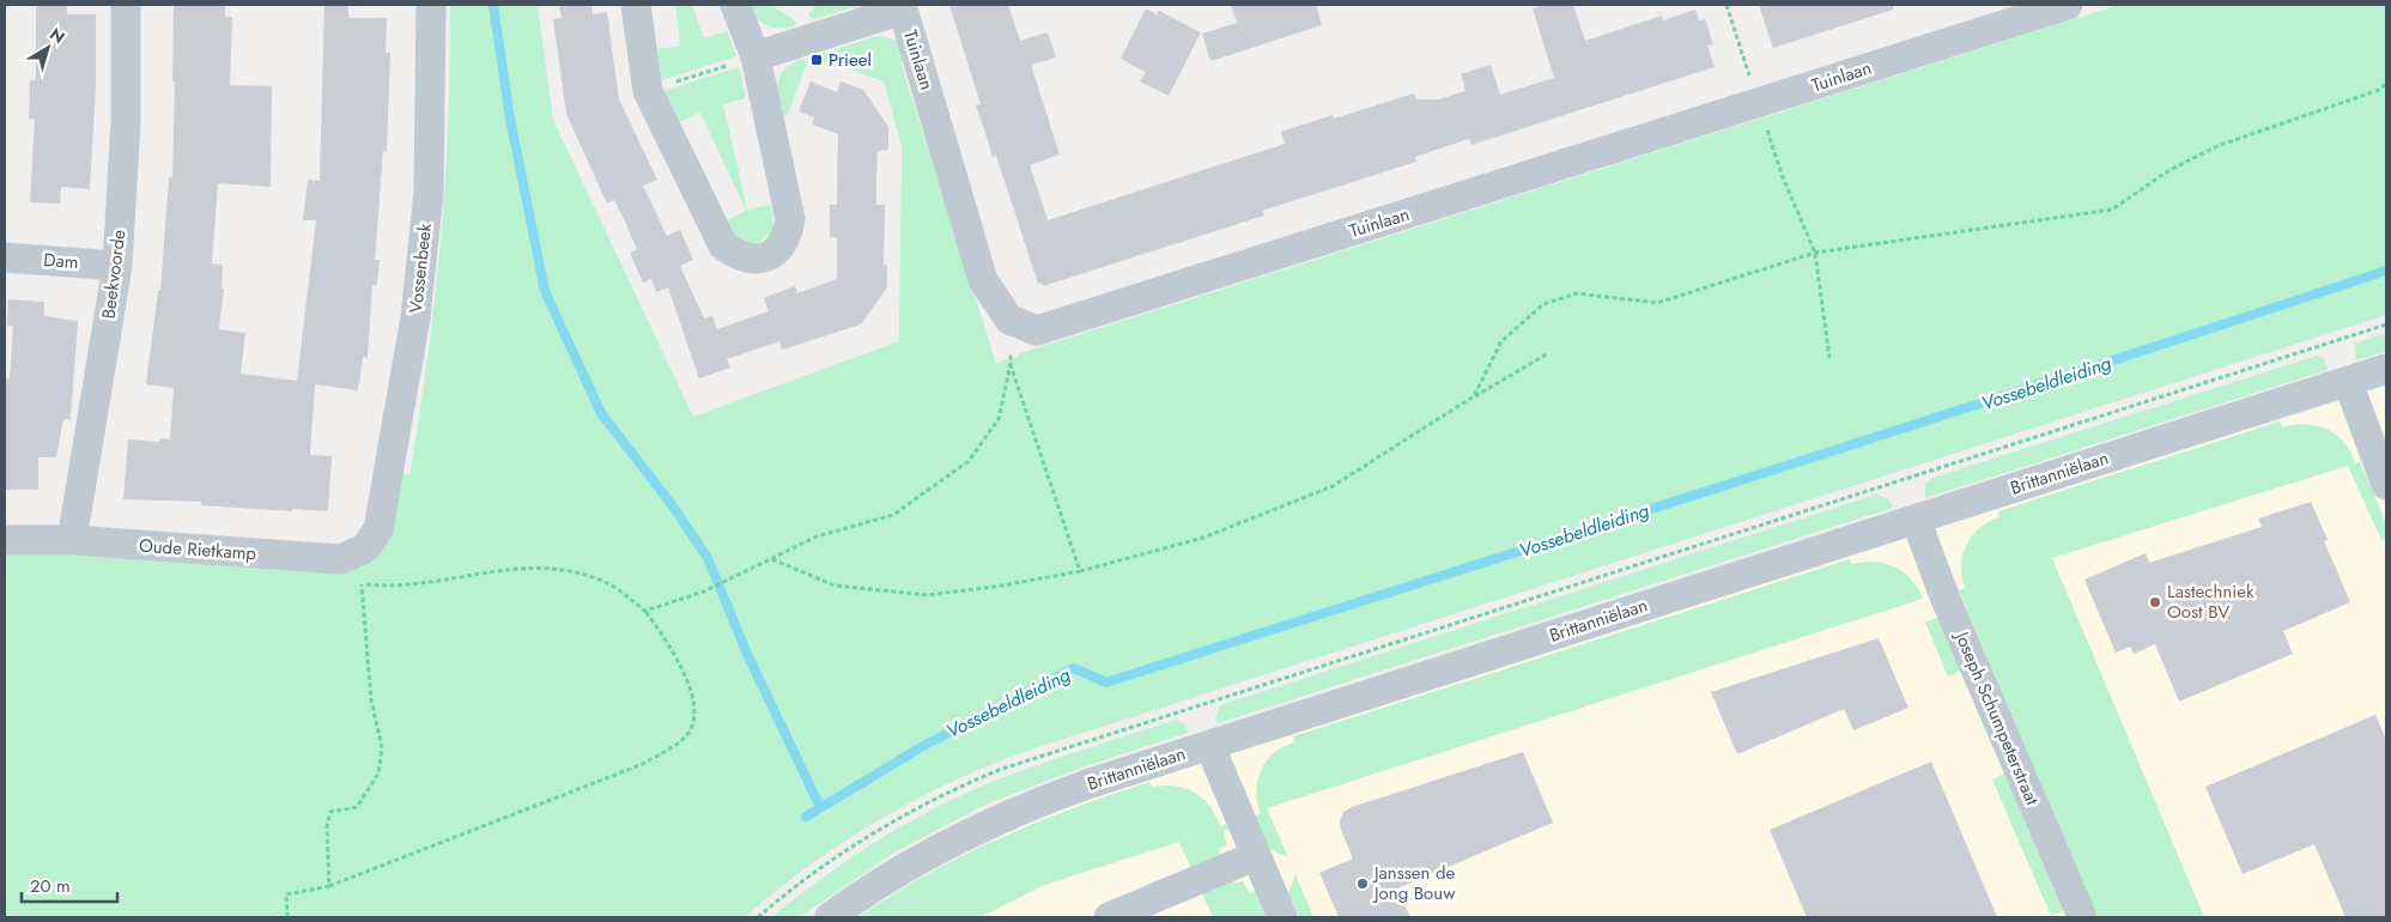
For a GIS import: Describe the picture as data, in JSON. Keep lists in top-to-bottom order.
{
  "streets": {
    "street": [
      "Tuinlaan",
      "Dam",
      "Vossenbeek",
      "Beekvoorde",
      "Brittanniëlaan",
      "Oude Rietkamp",
      "Joseph Schumpeterstraat"
    ]
  },
  "crossings": [
    ["Dam", "Beekvoorde"],
    ["Vossenbeek", "Oude Rietkamp"],
    ["Beekvoorde", "Oude Rietkamp"],
    ["Brittanniëlaan", "Joseph Schumpeterstraat"]
  ],
  "water": ["Vossebeldleiding"],
  "places": {
    "transit": ["Prieel"],
    "other": ["Lastechniek Oost BV", "Janssen de Jong Bouw"]
  },
  "scale_bar": "20 m",
  "north": "top right"
}
